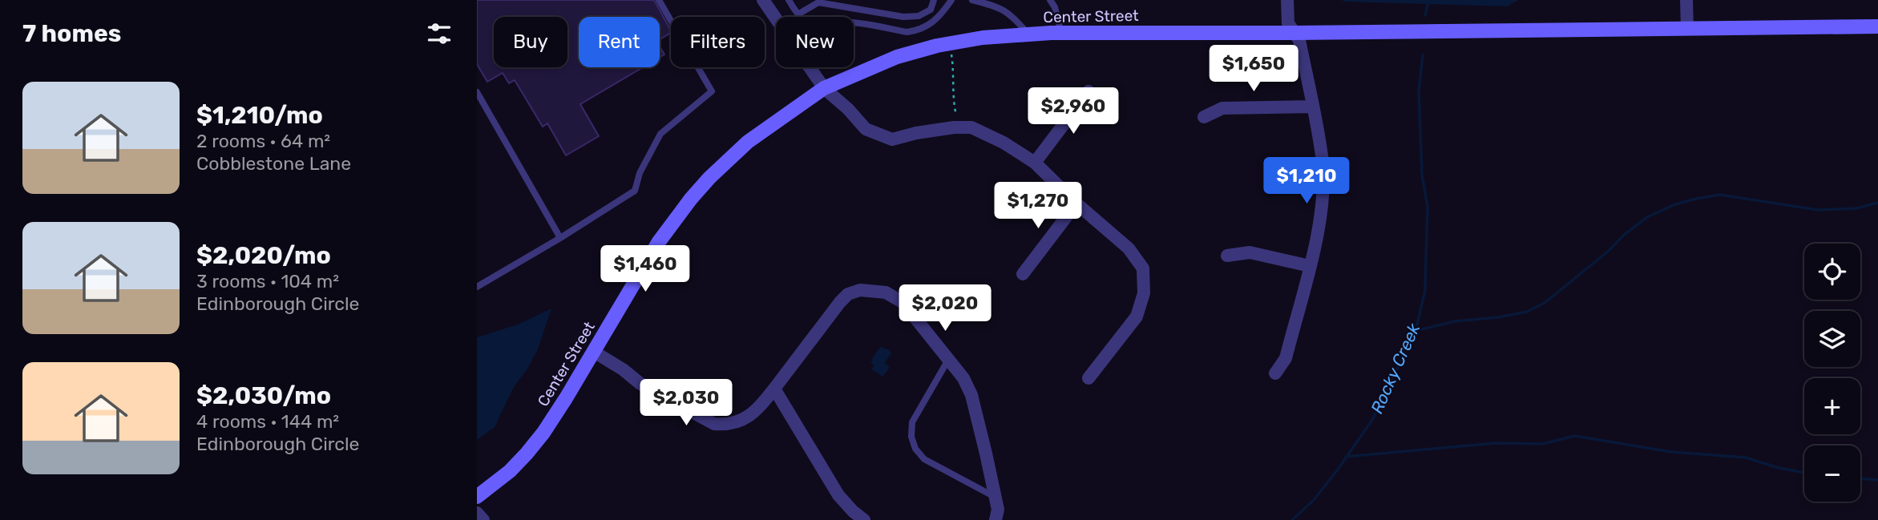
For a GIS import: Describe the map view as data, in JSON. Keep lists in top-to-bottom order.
{
  "streets": {
    "street": ["Center Street"]
  },
  "water": ["Rocky Creek"],
  "page": {
    "heading": "7 homes",
    "chip": [
      "Buy",
      "Rent",
      "Filters",
      "New"
    ],
    "price": [
      "$1,650",
      "$2,960",
      "$1,210",
      "$1,270",
      "$1,460",
      "$2,020",
      "$2,030"
    ],
    "list": [
      {
        "name": "$1,210/mo",
        "note": "2 rooms · 64 m² · Cobblestone Lane"
      },
      {
        "name": "$2,020/mo",
        "note": "3 rooms · 104 m² · Edinborough Circle"
      },
      {
        "name": "$2,030/mo",
        "note": "4 rooms · 144 m² · Edinborough Circle"
      }
    ],
    "map_buttons": ["+", "−"]
  }
}
